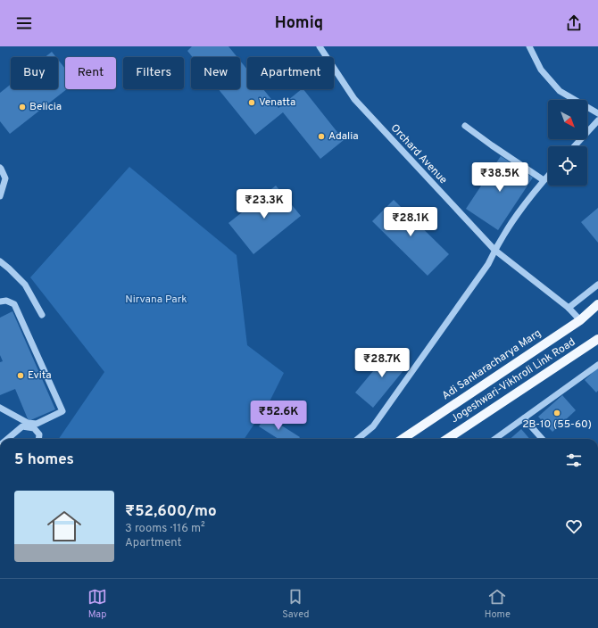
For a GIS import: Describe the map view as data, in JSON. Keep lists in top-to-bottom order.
{
  "streets": {
    "main road": ["Adi Sankaracharya Marg", "Jogeshwari-Vikhroli Link Road"],
    "street": ["Orchard Avenue"]
  },
  "crossings": [
    ["Orchard Avenue", "Adi Sankaracharya Marg"]
  ],
  "parks": ["Nirvana Park"],
  "places": [
    "Venatta",
    "Belicia",
    "Adalia",
    "Evita",
    "2B-10 (55-60)"
  ],
  "north": "bottom right",
  "page": {
    "header": "Homiq",
    "chip": [
      "Buy",
      "Rent",
      "Filters",
      "New",
      "Apartment"
    ],
    "price": [
      "₹38.5K",
      "₹23.3K",
      "₹28.1K",
      "₹28.7K",
      "₹52.6K"
    ],
    "heading": "5 homes",
    "list": [
      {
        "name": "₹52,600/mo",
        "note": "3 rooms · 116 m² · Apartment"
      }
    ],
    "tabs": ["Map", "Saved", "Home"]
  }
}
